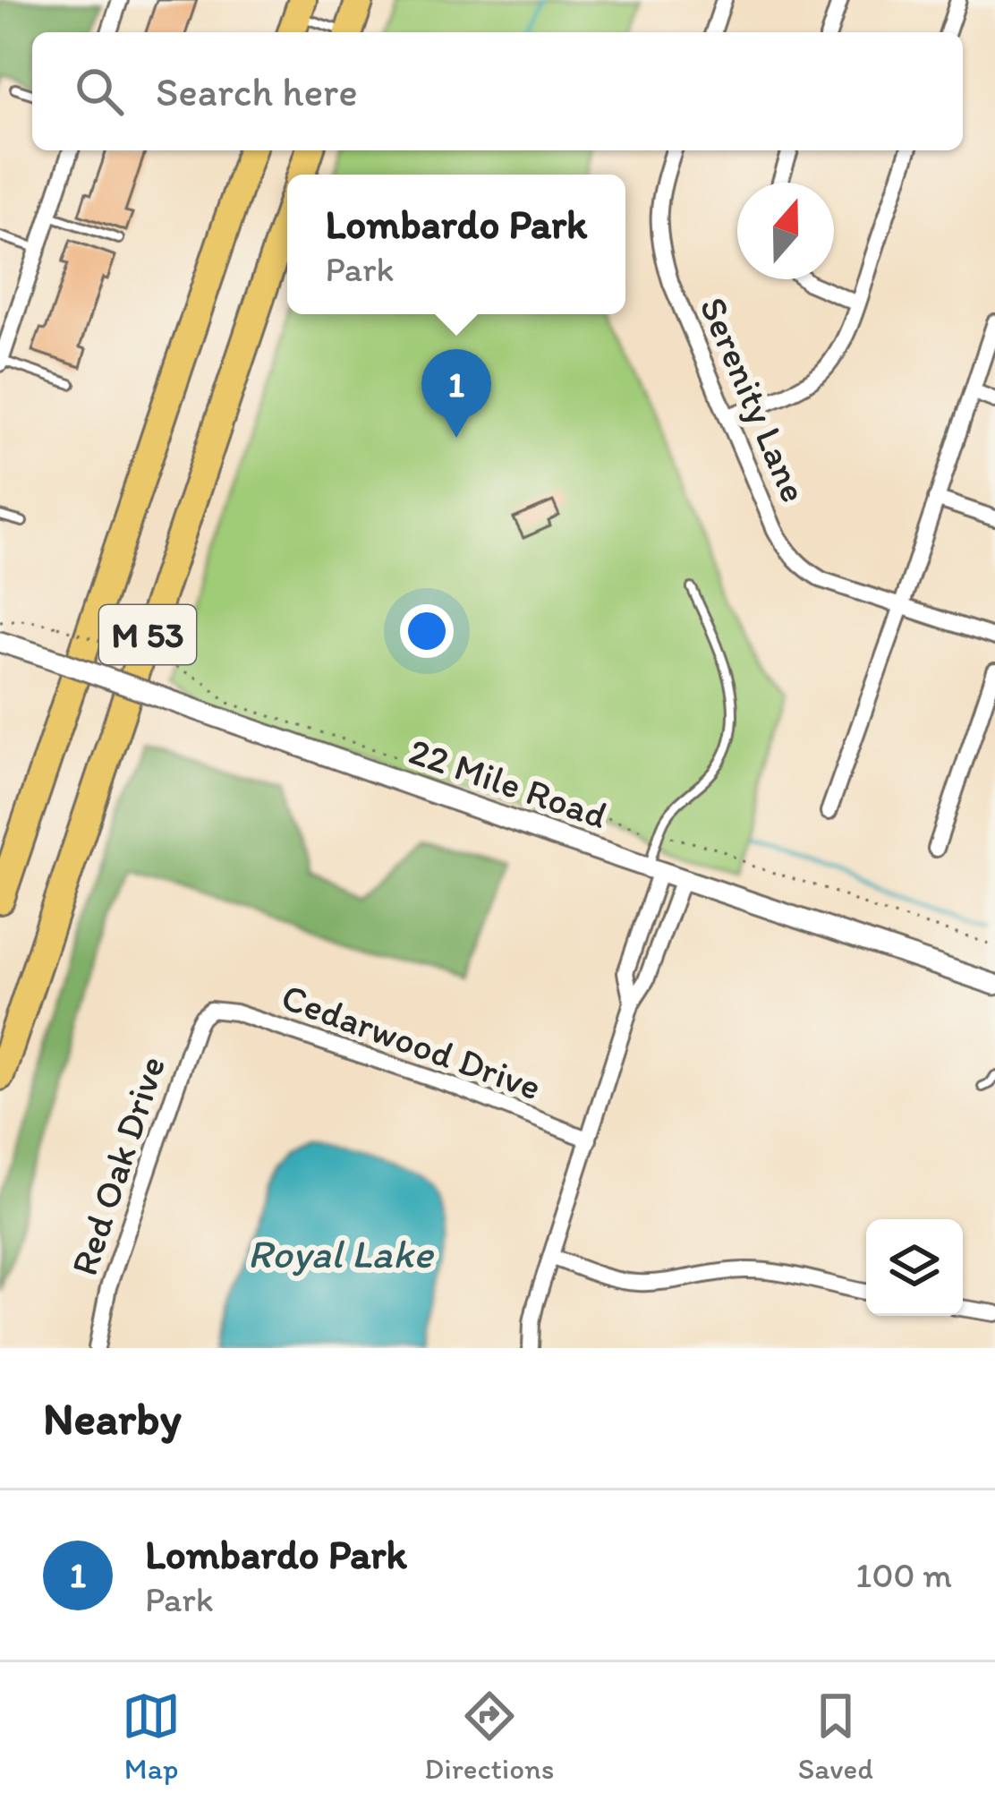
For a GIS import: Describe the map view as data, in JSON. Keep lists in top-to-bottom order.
{
  "streets": {
    "highway": ["M 53"],
    "street": [
      "Serenity Lane",
      "22 Mile Road",
      "Cedarwood Drive",
      "Red Oak Drive"
    ]
  },
  "crossings": [
    ["Cedarwood Drive", "Red Oak Drive"]
  ],
  "water": ["Royal Lake"],
  "north": "top",
  "page": {
    "search": "Search here",
    "popup": ["Lombardo Park", "Park"],
    "pins": "1",
    "heading": "Nearby",
    "list": [
      {
        "mark": "1",
        "name": "Lombardo Park",
        "note": "Park",
        "value": "100 m"
      }
    ],
    "nav": ["Map", "Directions", "Saved"]
  }
}
